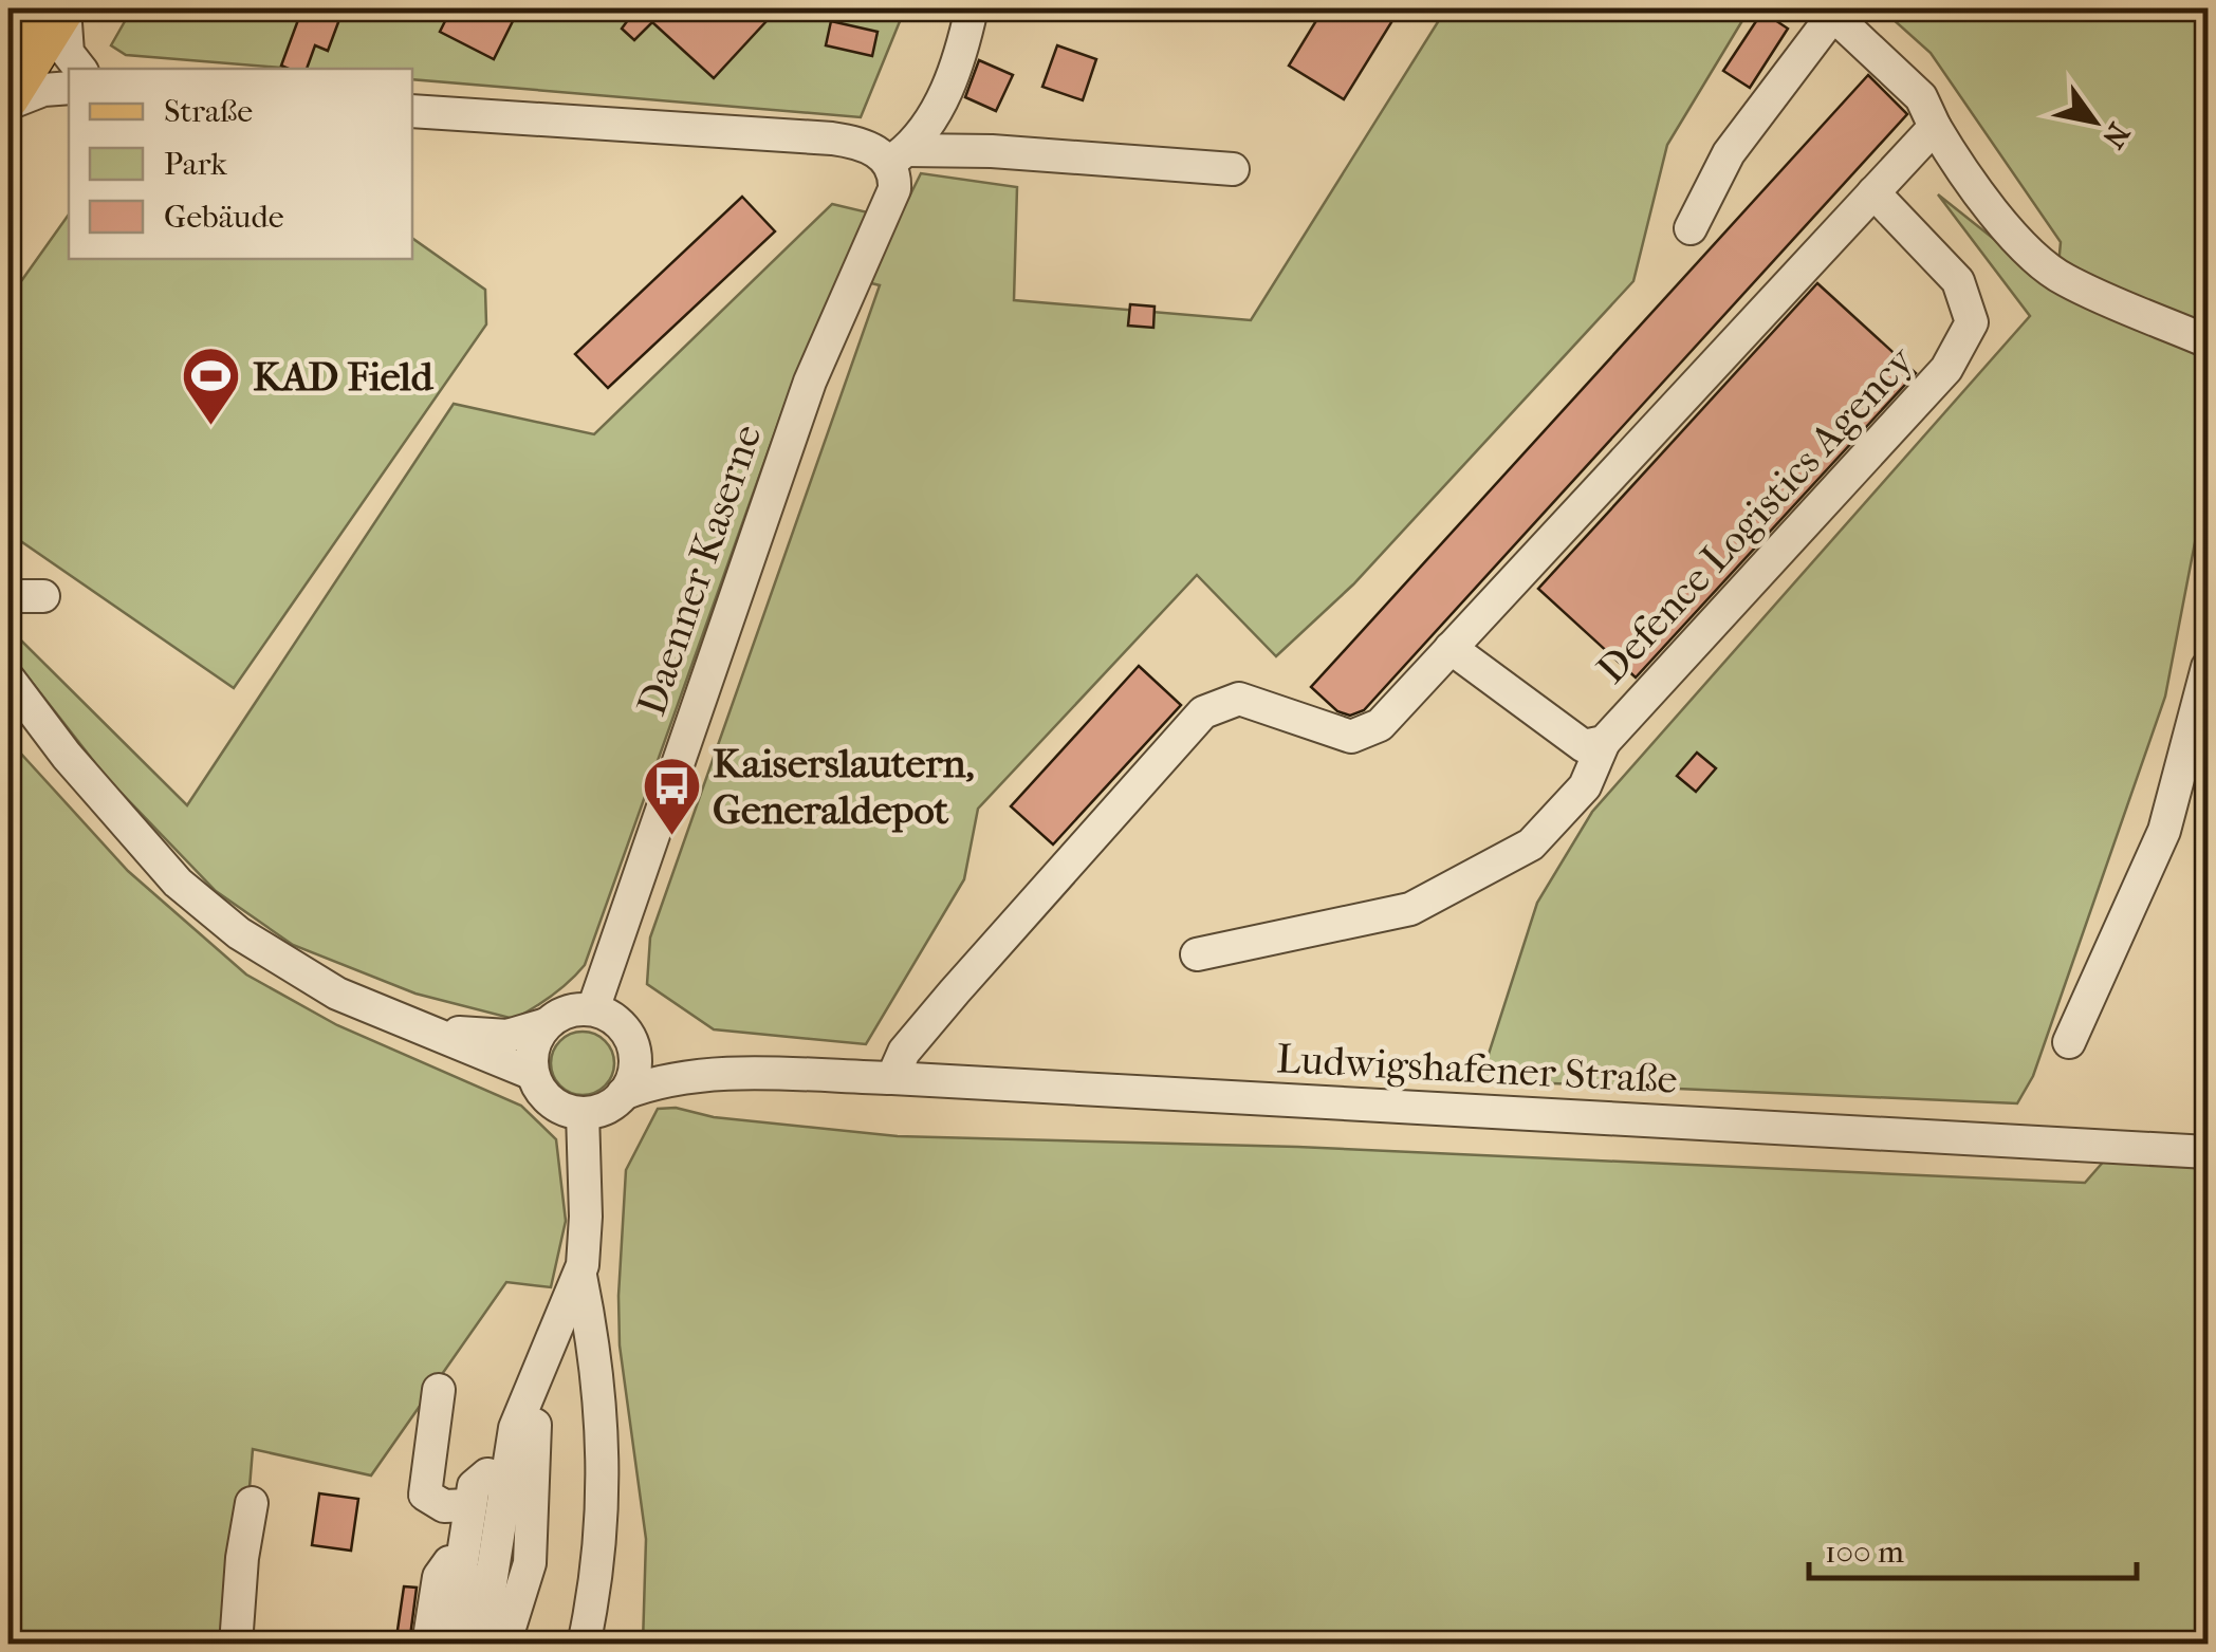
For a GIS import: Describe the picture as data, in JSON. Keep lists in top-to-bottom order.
{
  "streets": {
    "street": ["Defence Logistics Agency", "Daenner Kaserne", "Ludwigshafener Straße"]
  },
  "crossings": [
    ["Daenner Kaserne", "Ludwigshafener Straße"]
  ],
  "places": {
    "sports": ["KAD Field"],
    "bus stop": ["Kaiserslautern, Generaldepot"]
  },
  "legend": ["Straße", "Park", "Gebäude"],
  "scale_bar": "100 m",
  "north": "bottom right"
}
